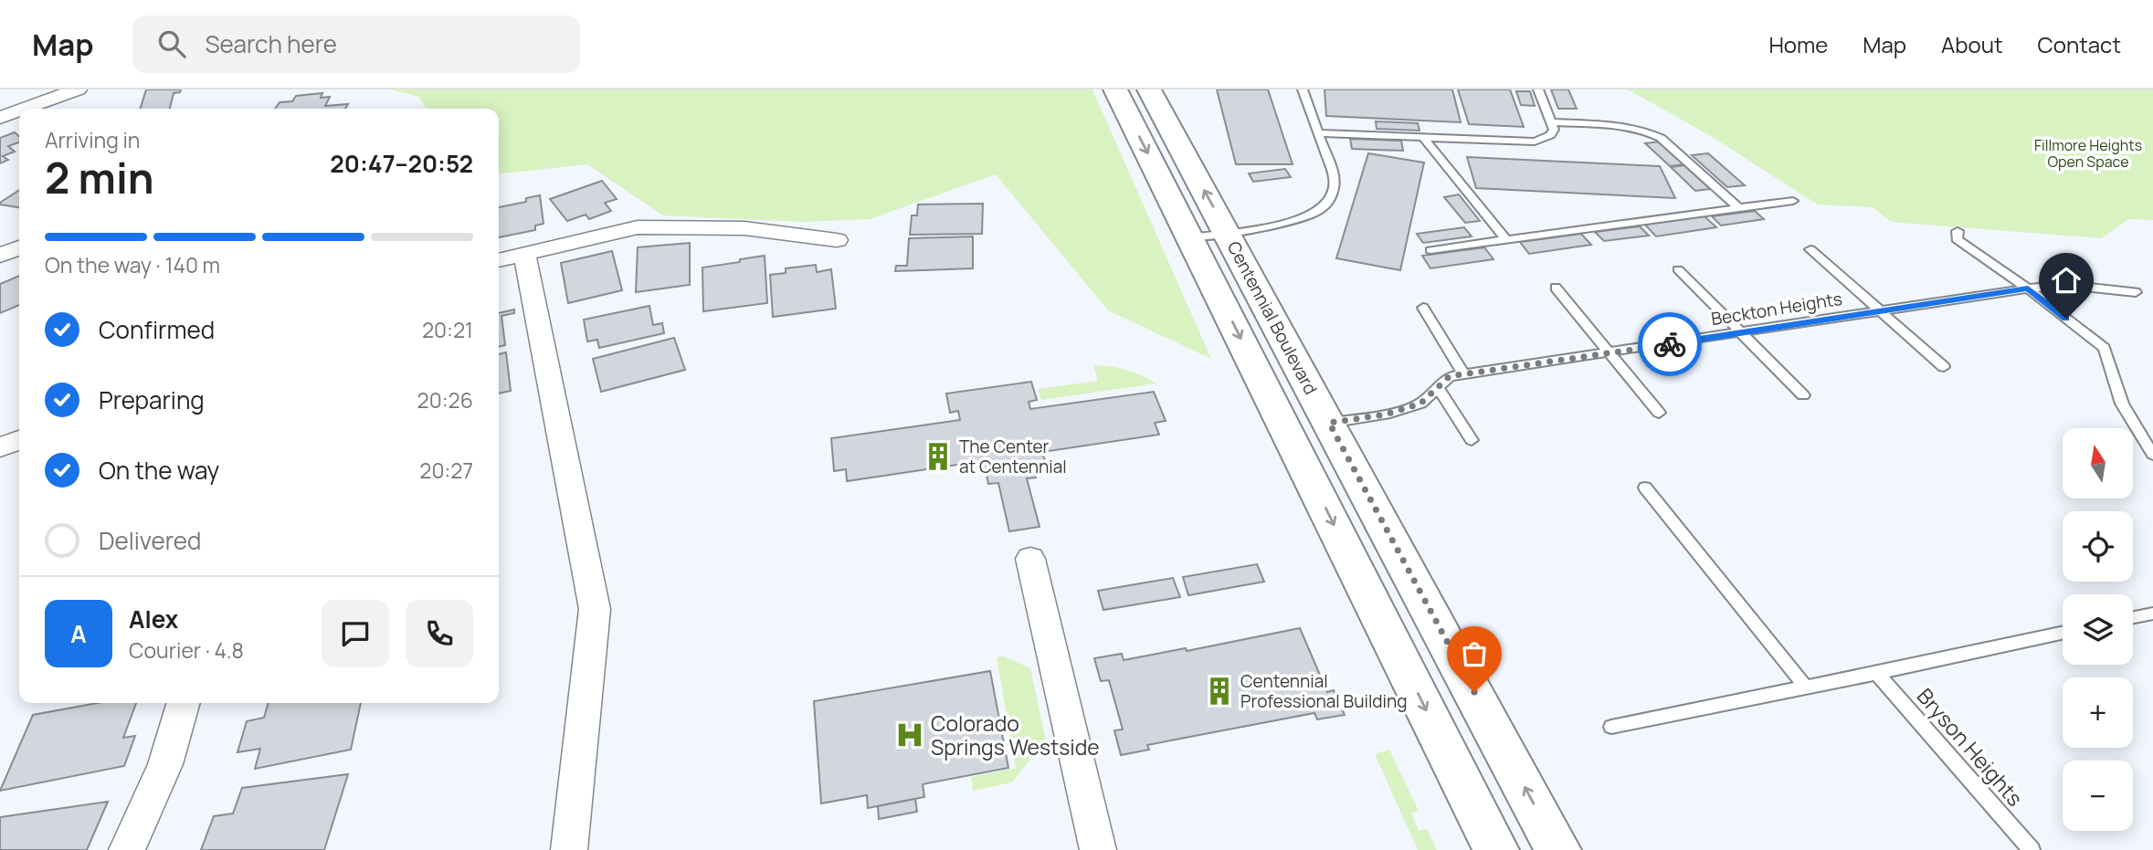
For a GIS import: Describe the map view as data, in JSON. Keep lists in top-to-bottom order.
{
  "streets": {
    "main road": ["Centennial Boulevard"],
    "lane": ["Beckton Heights", "Bryson Heights"]
  },
  "crossings": [
    ["Beckton Heights", "Centennial Boulevard"]
  ],
  "parks": ["Fillmore Heights Open Space"],
  "places": {
    "building": ["The Center at Centennial", "Centennial Professional Building"],
    "hospital": ["Colorado Springs Westside"]
  },
  "north": "top",
  "page": {
    "header": "Map",
    "search": "Search here",
    "nav": [
      "Home",
      "Map",
      "About",
      "Contact"
    ],
    "heading": ["2 min", "Arriving in", "20:47–20:52"],
    "panel": ["Alex", "Courier · 4.8"],
    "bar": "On the way · 140 m",
    "list": [
      ["Confirmed", "20:21"],
      ["Preparing", "20:26"],
      ["On the way", "20:27"],
      "Delivered"
    ],
    "map_buttons": ["+", "−"],
    "round": "A"
  }
}
